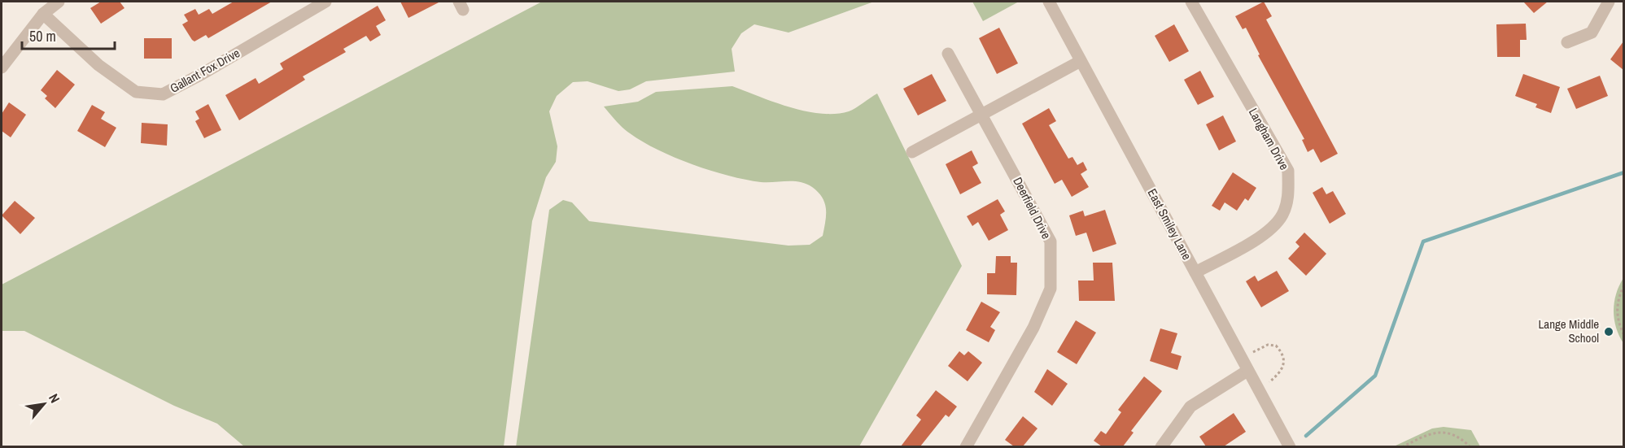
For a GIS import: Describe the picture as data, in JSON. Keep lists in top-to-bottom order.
{
  "streets": {
    "street": [
      "Gallant Fox Drive",
      "Langham Drive",
      "Deerfield Drive",
      "East Smiley Lane"
    ]
  },
  "crossings": [
    ["Langham Drive", "East Smiley Lane"]
  ],
  "places": ["Lange Middle School"],
  "scale_bar": "50 m",
  "north": "top right"
}
